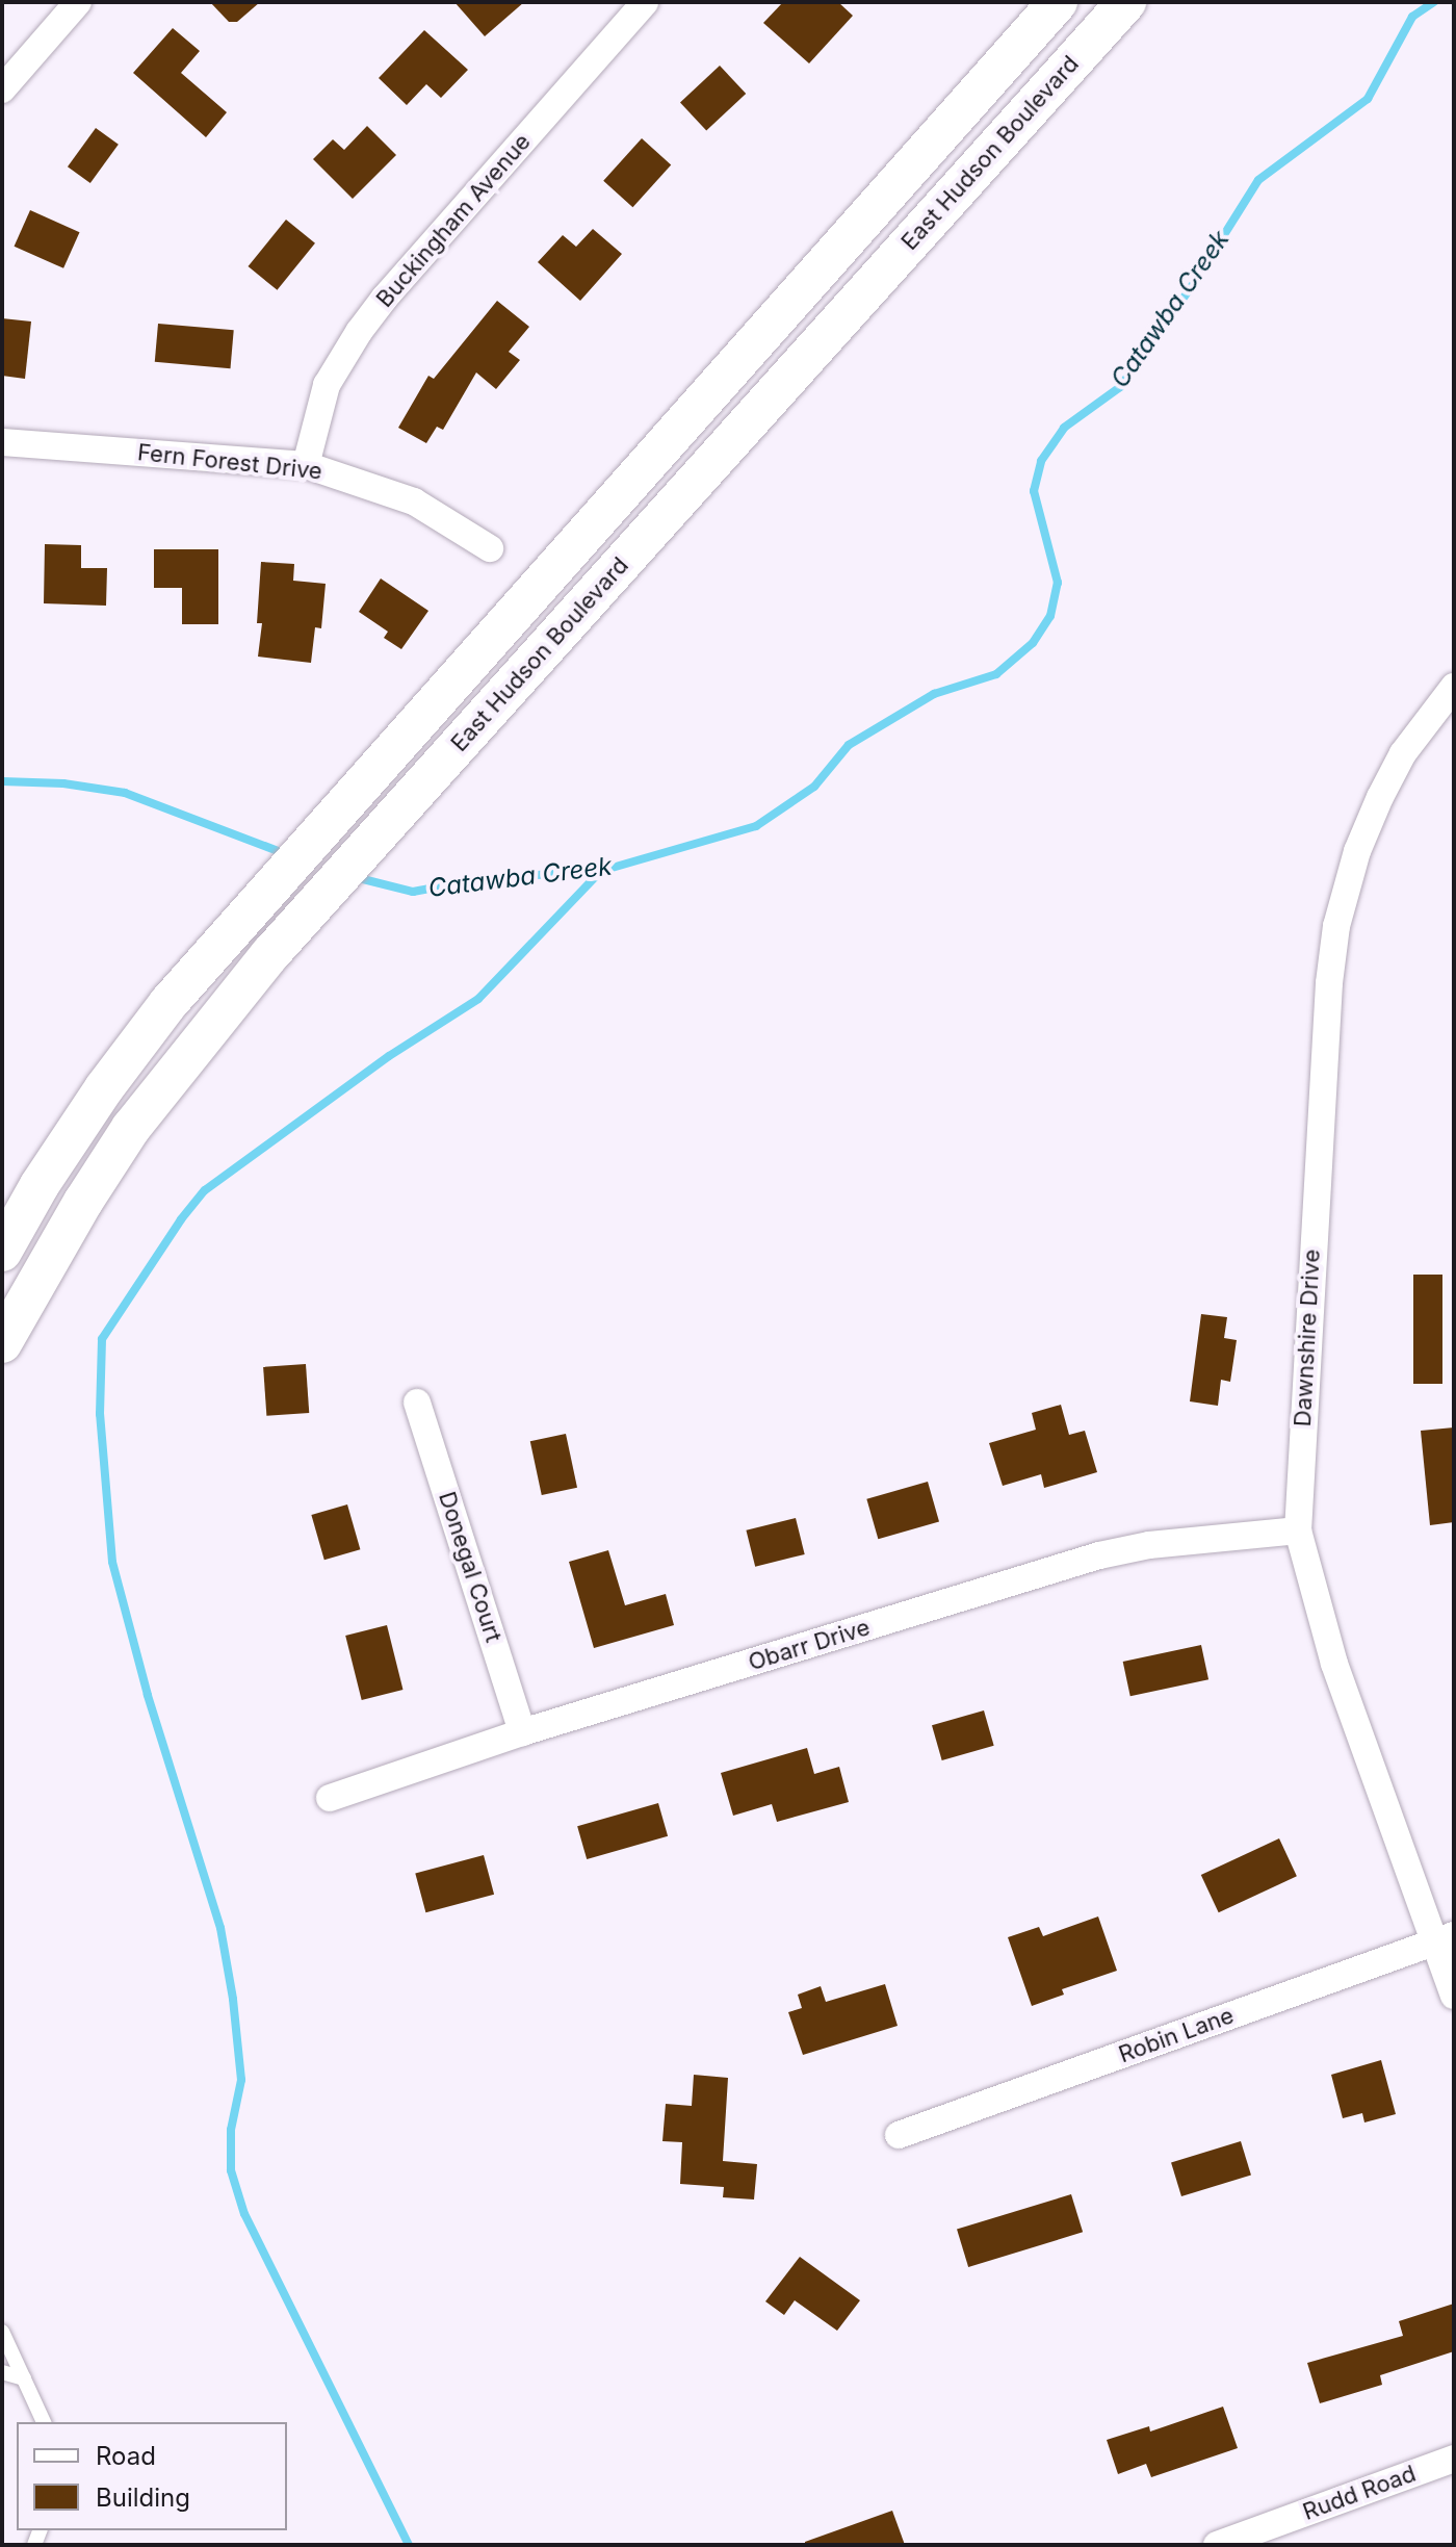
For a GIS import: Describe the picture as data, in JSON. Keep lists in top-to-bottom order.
{
  "streets": {
    "main road": ["East Hudson Boulevard"],
    "street": [
      "Buckingham Avenue",
      "Fern Forest Drive",
      "Dawnshire Drive",
      "Donegal Court",
      "Obarr Drive",
      "Robin Lane",
      "Rudd Road"
    ]
  },
  "crossings": [
    ["Buckingham Avenue", "Fern Forest Drive"],
    ["Dawnshire Drive", "Obarr Drive"],
    ["Dawnshire Drive", "Robin Lane"],
    ["Donegal Court", "Obarr Drive"]
  ],
  "water": ["Catawba Creek"],
  "legend": ["Road", "Building"]
}
